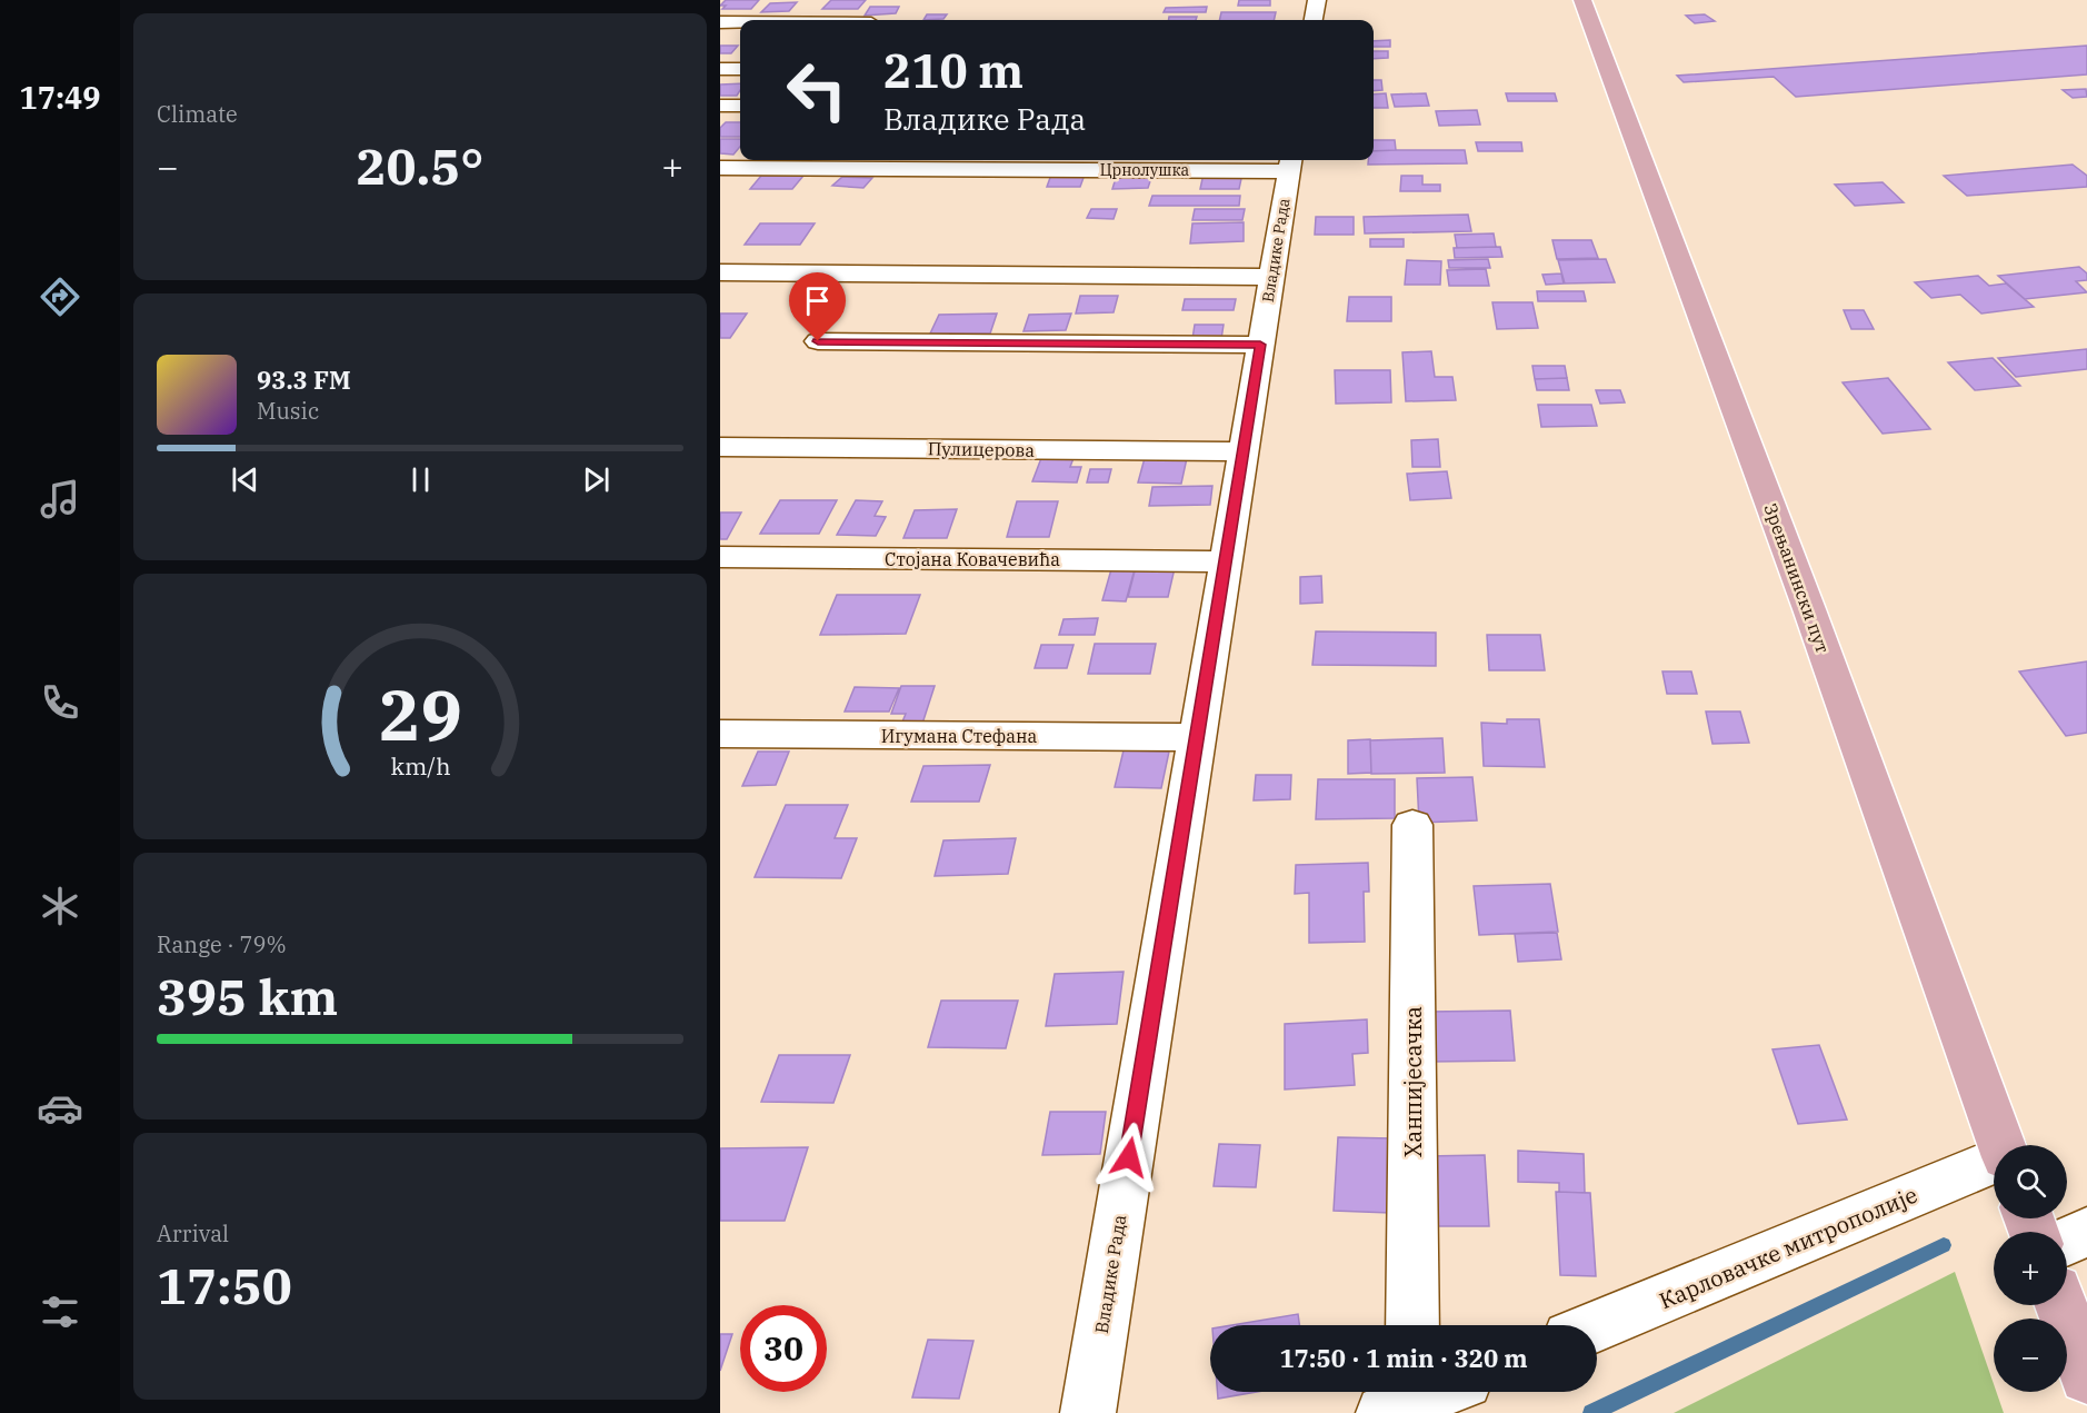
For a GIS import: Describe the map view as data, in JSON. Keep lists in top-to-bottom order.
{
  "streets": {
    "main road": ["Зрењанински пут"],
    "street": [
      "Црнолушка",
      "Владике Рада",
      "Пулицерова",
      "Стојана Ковачевића",
      "Игумана Стефана",
      "Ханпијесачка",
      "Карловачке митрополије"
    ]
  },
  "crossings": [
    ["Црнолушка", "Владике Рада"],
    ["Владике Рада", "Пулицерова"],
    ["Владике Рада", "Стојана Ковачевића"],
    ["Владике Рада", "Игумана Стефана"]
  ],
  "page": {
    "tabs": "17:49",
    "tile": [
      "Climate",
      ["Range · 79%", "395 km"],
      ["Arrival", "17:50"]
    ],
    "turn": ["210 m", "Владике Рада"],
    "heat": ["−", "20.5°", "+"],
    "song": ["93.3 FM", "Music"],
    "map_buttons": ["+", "−"],
    "limit": "30",
    "trip": "17:50 · 1 min · 320 m",
    "gauge": ["29", "km/h"]
  }
}
